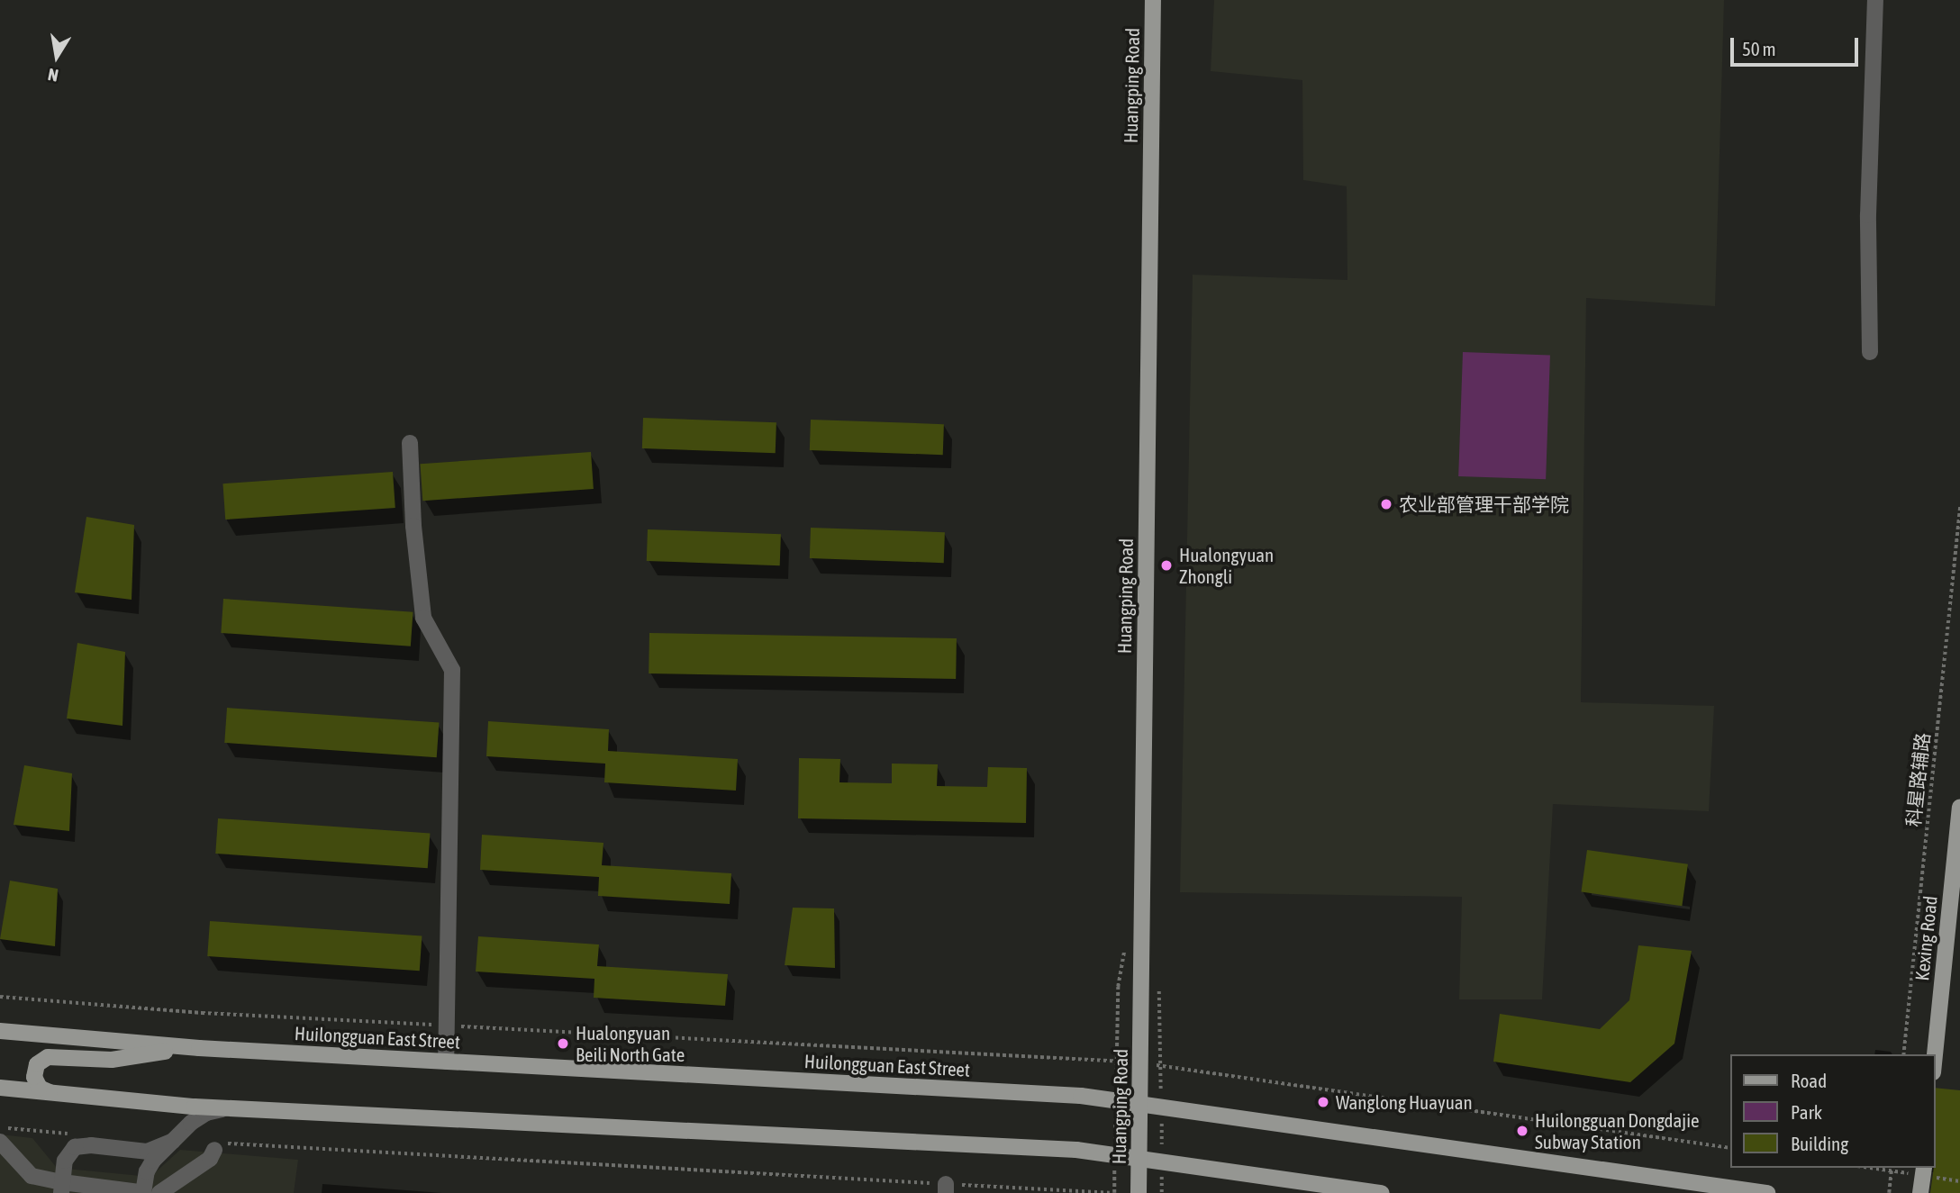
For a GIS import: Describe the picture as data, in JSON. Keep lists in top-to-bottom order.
{
  "streets": {
    "main road": ["Huangping Road", "Kexing Road", "Huilongguan East Street"],
    "path": ["科星路辅路"]
  },
  "crossings": [
    ["Huangping Road", "Huilongguan East Street"]
  ],
  "places": [
    "农业部管理干部学院",
    "Hualongyuan Zhongli",
    "Hualongyuan Beili North Gate",
    "Wanglong Huayuan",
    "Huilongguan Dongdajie Subway Station"
  ],
  "legend": ["Road", "Park", "Building"],
  "scale_bar": "50 m",
  "north": "bottom"
}
